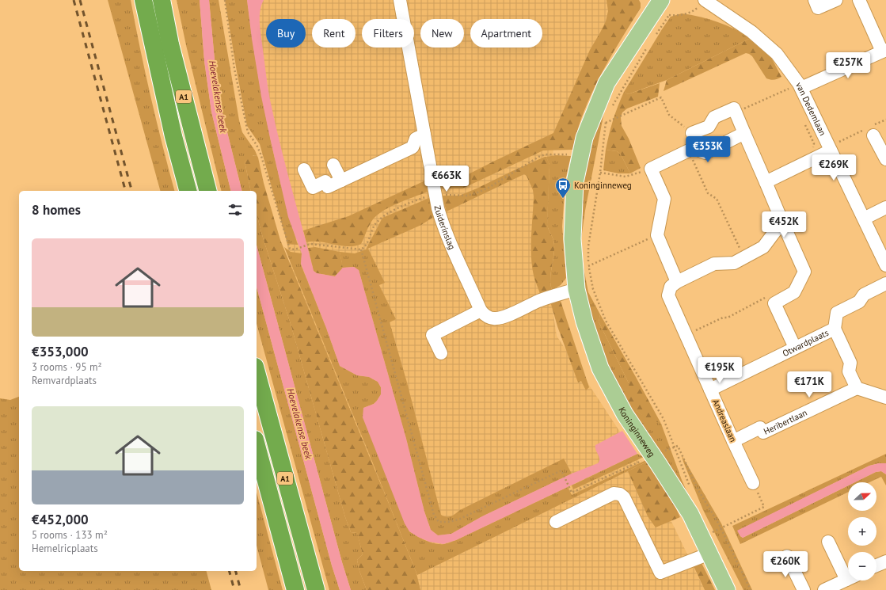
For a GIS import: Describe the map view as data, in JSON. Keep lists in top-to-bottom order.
{
  "streets": {
    "highway": ["A1"],
    "main road": ["Koninginneweg"],
    "street": [
      "van Dedemlaan",
      "Zuiderinslag",
      "Otwardplaats",
      "Heribertlaan",
      "Andreaslaan"
    ]
  },
  "crossings": [
    ["Otwardplaats", "Andreaslaan"],
    ["Heribertlaan", "Andreaslaan"]
  ],
  "water": ["Hoevelakense beek"],
  "places": {
    "bus stop": ["Koninginneweg"]
  },
  "north": "right",
  "page": {
    "chip": [
      "Buy",
      "Rent",
      "Filters",
      "New",
      "Apartment"
    ],
    "price": [
      "€257K",
      "€353K",
      "€269K",
      "€663K",
      "€452K",
      "€195K",
      "€171K",
      "€260K"
    ],
    "heading": "8 homes",
    "list": [
      {
        "name": "€353,000",
        "note": "3 rooms · 95 m² · Remvardplaats"
      },
      {
        "name": "€452,000",
        "note": "5 rooms · 133 m² · Hemelricplaats"
      }
    ],
    "map_buttons": ["+", "−"]
  }
}
